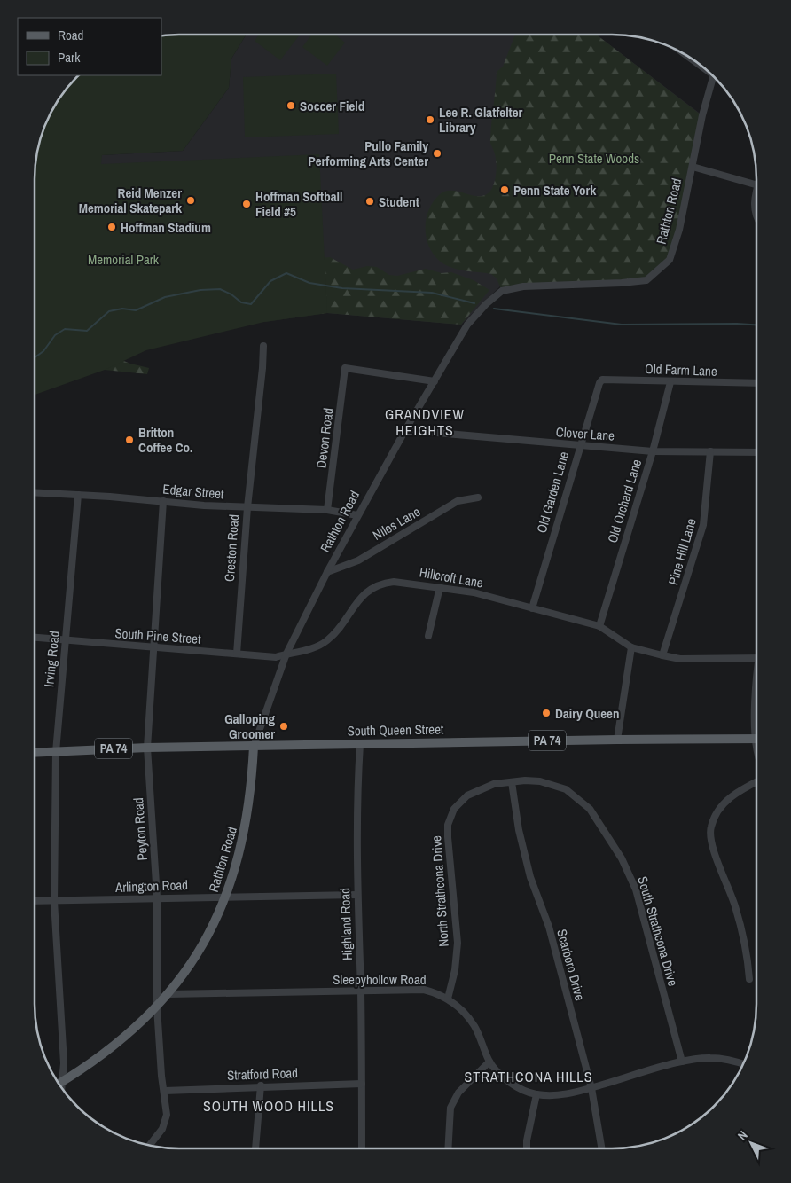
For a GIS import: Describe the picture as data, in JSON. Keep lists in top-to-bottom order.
{
  "streets": {
    "main road": ["Rathton Road", "South Queen Street", "PA 74"],
    "street": [
      "Old Farm Lane",
      "Clover Lane",
      "Devon Road",
      "Edgar Street",
      "Old Garden Lane",
      "Old Orchard Lane",
      "Niles Lane",
      "Creston Road",
      "Pine Hill Lane",
      "Hillcroft Lane",
      "South Pine Street",
      "Irving Road",
      "Peyton Road",
      "Arlington Road",
      "North Strathcona Drive",
      "Highland Road",
      "South Strathcona Drive",
      "Scarboro Drive",
      "Sleepyhollow Road",
      "Stratford Road"
    ]
  },
  "crossings": [
    ["Rathton Road", "Clover Lane"],
    ["Rathton Road", "Devon Road"],
    ["Rathton Road", "Edgar Street"],
    ["Rathton Road", "Niles Lane"],
    ["Rathton Road", "Hillcroft Lane"],
    ["Rathton Road", "South Pine Street"],
    ["Rathton Road", "Irving Road"],
    ["Rathton Road", "South Queen Street"],
    ["Rathton Road", "Peyton Road"],
    ["Rathton Road", "Arlington Road"],
    ["Rathton Road", "Sleepyhollow Road"],
    ["Old Farm Lane", "Old Garden Lane"],
    ["Old Farm Lane", "Old Orchard Lane"],
    ["Clover Lane", "Old Garden Lane"],
    ["Clover Lane", "Old Orchard Lane"],
    ["Clover Lane", "Pine Hill Lane"],
    ["Devon Road", "Edgar Street"],
    ["Edgar Street", "Creston Road"],
    ["Edgar Street", "Irving Road"],
    ["Edgar Street", "Peyton Road"],
    ["Old Garden Lane", "Hillcroft Lane"],
    ["Old Orchard Lane", "Hillcroft Lane"],
    ["Creston Road", "South Pine Street"],
    ["Pine Hill Lane", "Hillcroft Lane"],
    ["Hillcroft Lane", "South Pine Street"],
    ["South Pine Street", "Irving Road"],
    ["South Pine Street", "Peyton Road"],
    ["Irving Road", "South Queen Street"],
    ["Irving Road", "Arlington Road"],
    ["South Queen Street", "Peyton Road"],
    ["South Queen Street", "Highland Road"],
    ["Peyton Road", "Arlington Road"],
    ["Peyton Road", "Stratford Road"],
    ["Arlington Road", "Highland Road"],
    ["North Strathcona Drive", "South Strathcona Drive"],
    ["North Strathcona Drive", "Scarboro Drive"],
    ["North Strathcona Drive", "Sleepyhollow Road"],
    ["Highland Road", "Sleepyhollow Road"],
    ["Highland Road", "Stratford Road"],
    ["South Strathcona Drive", "Sleepyhollow Road"],
    ["Scarboro Drive", "Sleepyhollow Road"]
  ],
  "districts": ["GRANDVIEW HEIGHTS", "STRATHCONA HILLS", "SOUTH WOOD HILLS"],
  "parks": ["Penn State Woods", "Memorial Park"],
  "places": [
    "Soccer Field",
    "Lee R. Glatfelter Library",
    "Pullo Family Performing Arts Center",
    "Penn State York",
    "Reid Menzer Memorial Skatepark",
    "Student",
    "Hoffman Softball Field #5",
    "Hoffman Stadium",
    "Britton Coffee Co.",
    "Dairy Queen",
    "Galloping Groomer"
  ],
  "legend": ["Road", "Park"],
  "north": "top left"
}
